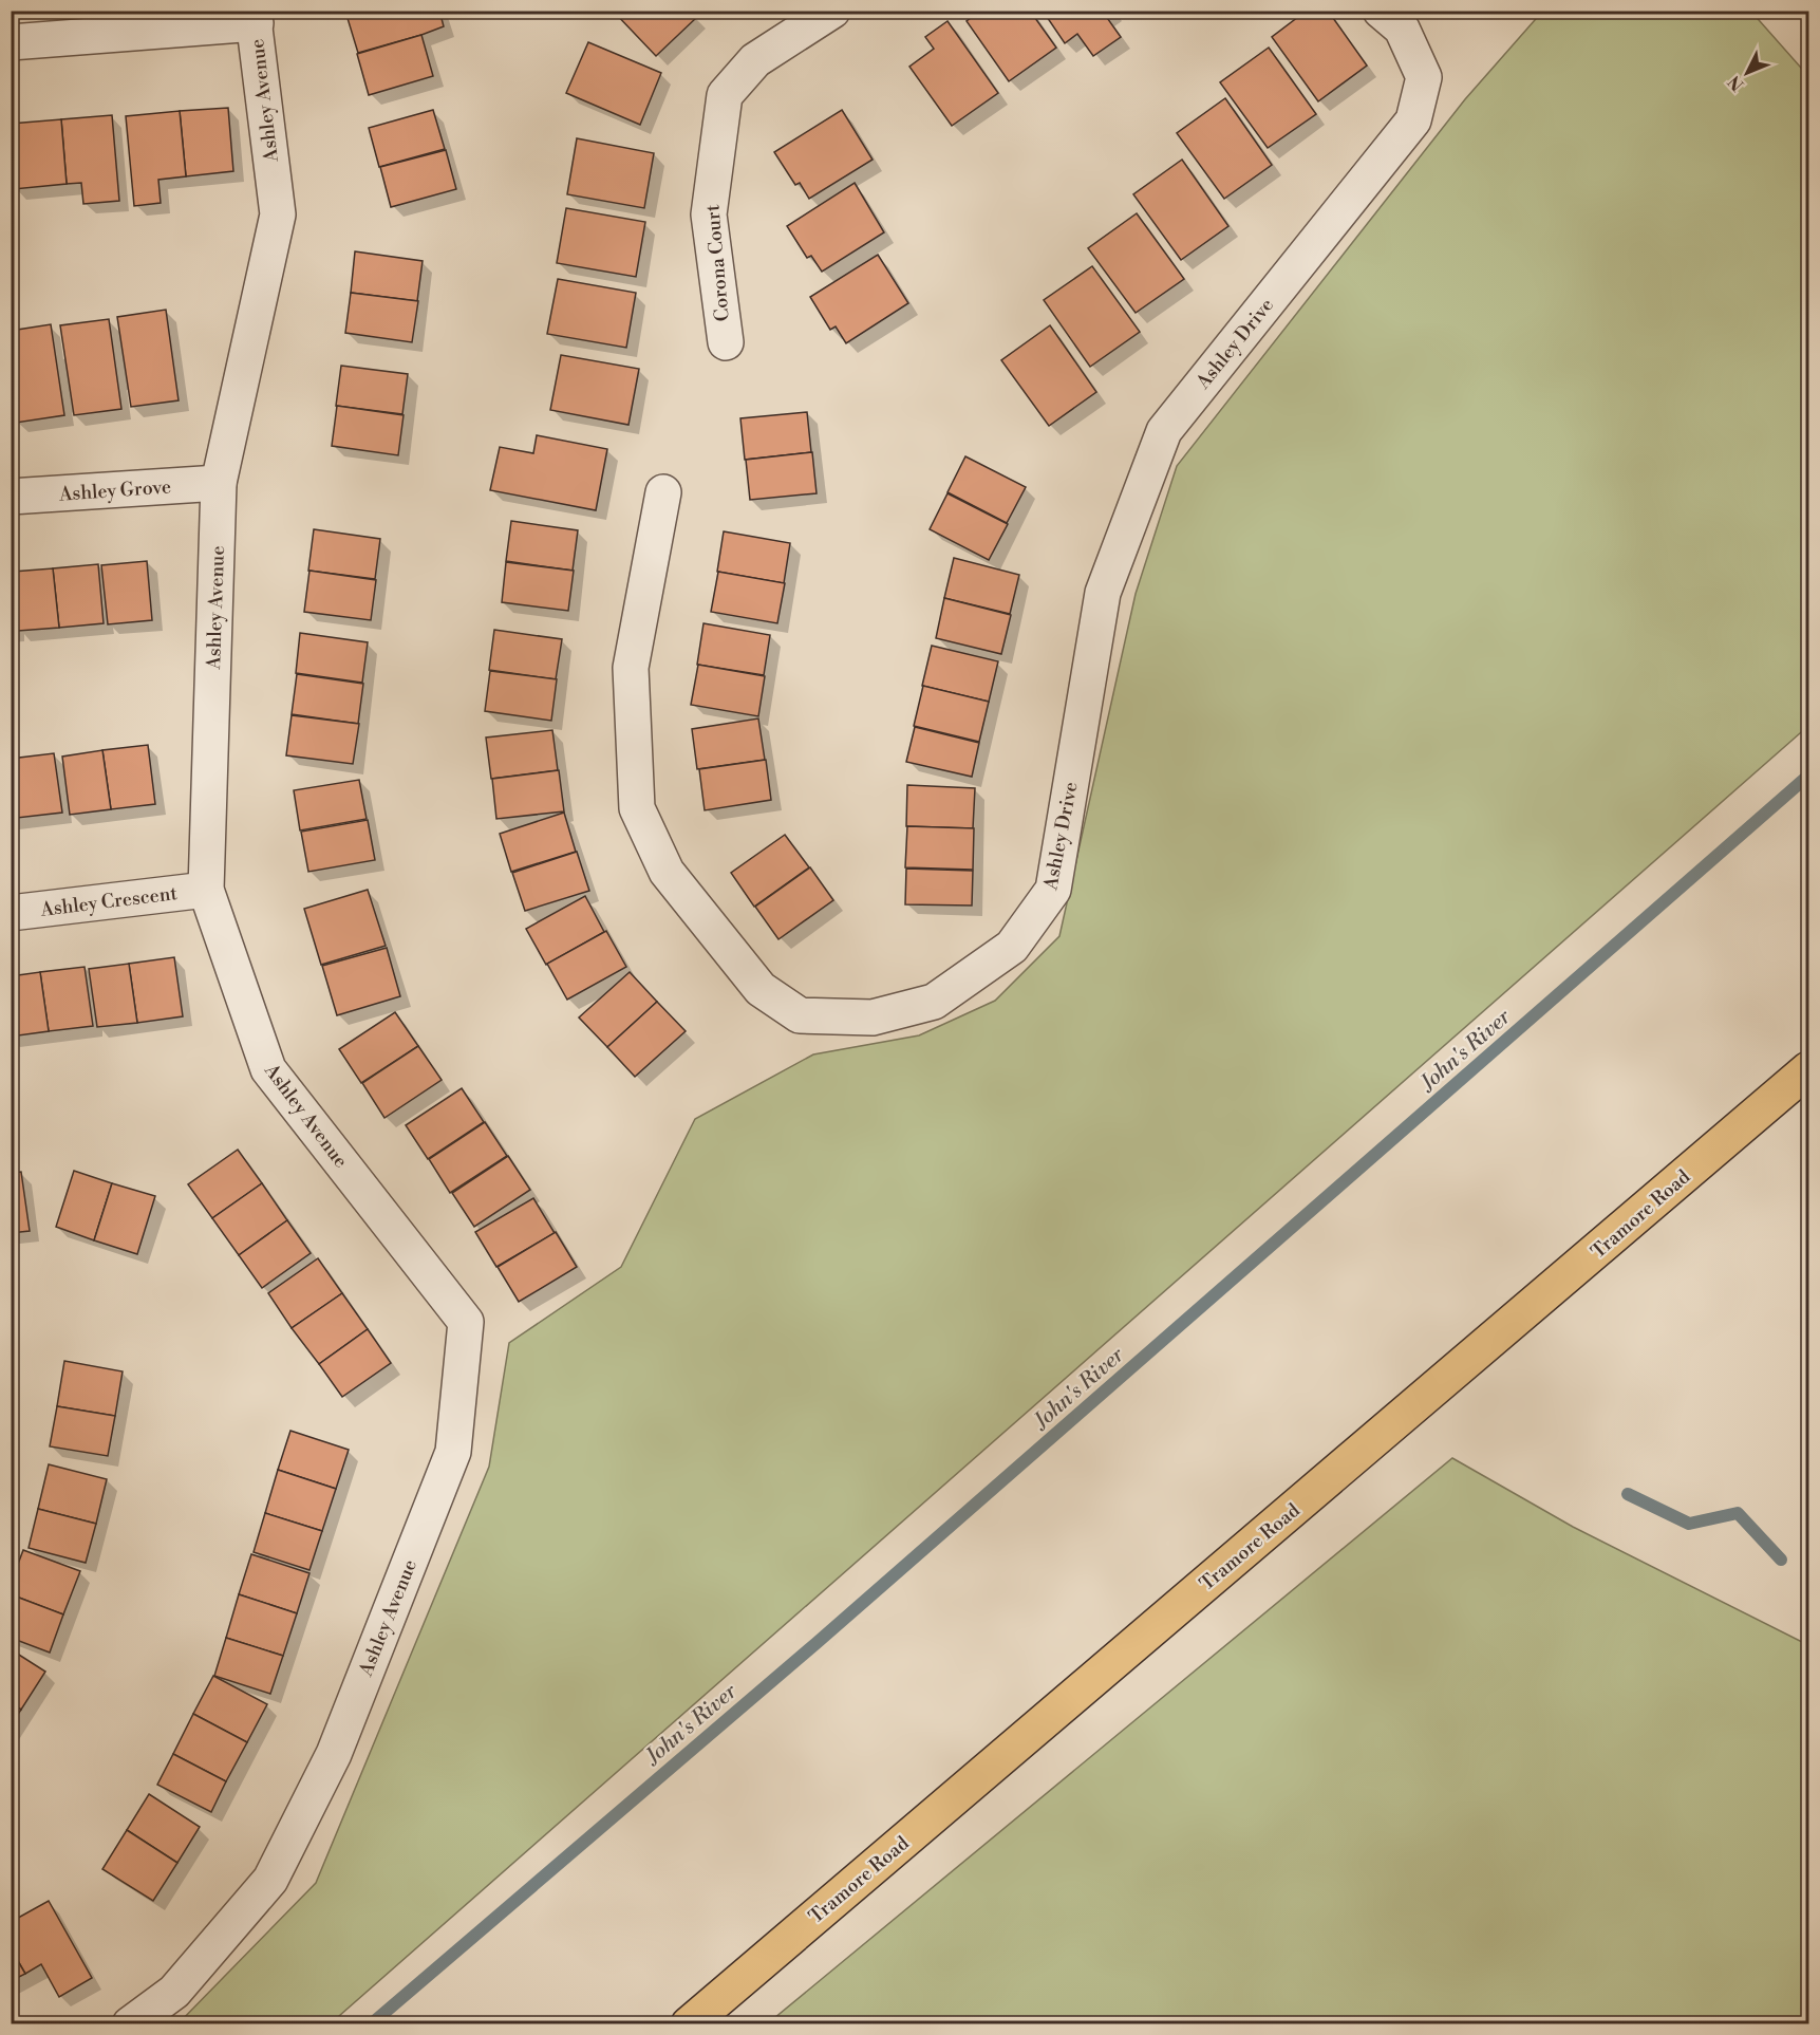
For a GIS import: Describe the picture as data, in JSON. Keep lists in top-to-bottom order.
{
  "streets": {
    "main road": ["Tramore Road"],
    "street": [
      "Ashley Avenue",
      "Corona Court",
      "Ashley Drive",
      "Ashley Grove",
      "Ashley Crescent"
    ]
  },
  "crossings": [
    ["Ashley Avenue", "Ashley Grove"],
    ["Ashley Avenue", "Ashley Crescent"]
  ],
  "water": ["John's River"],
  "north": "bottom left"
}
